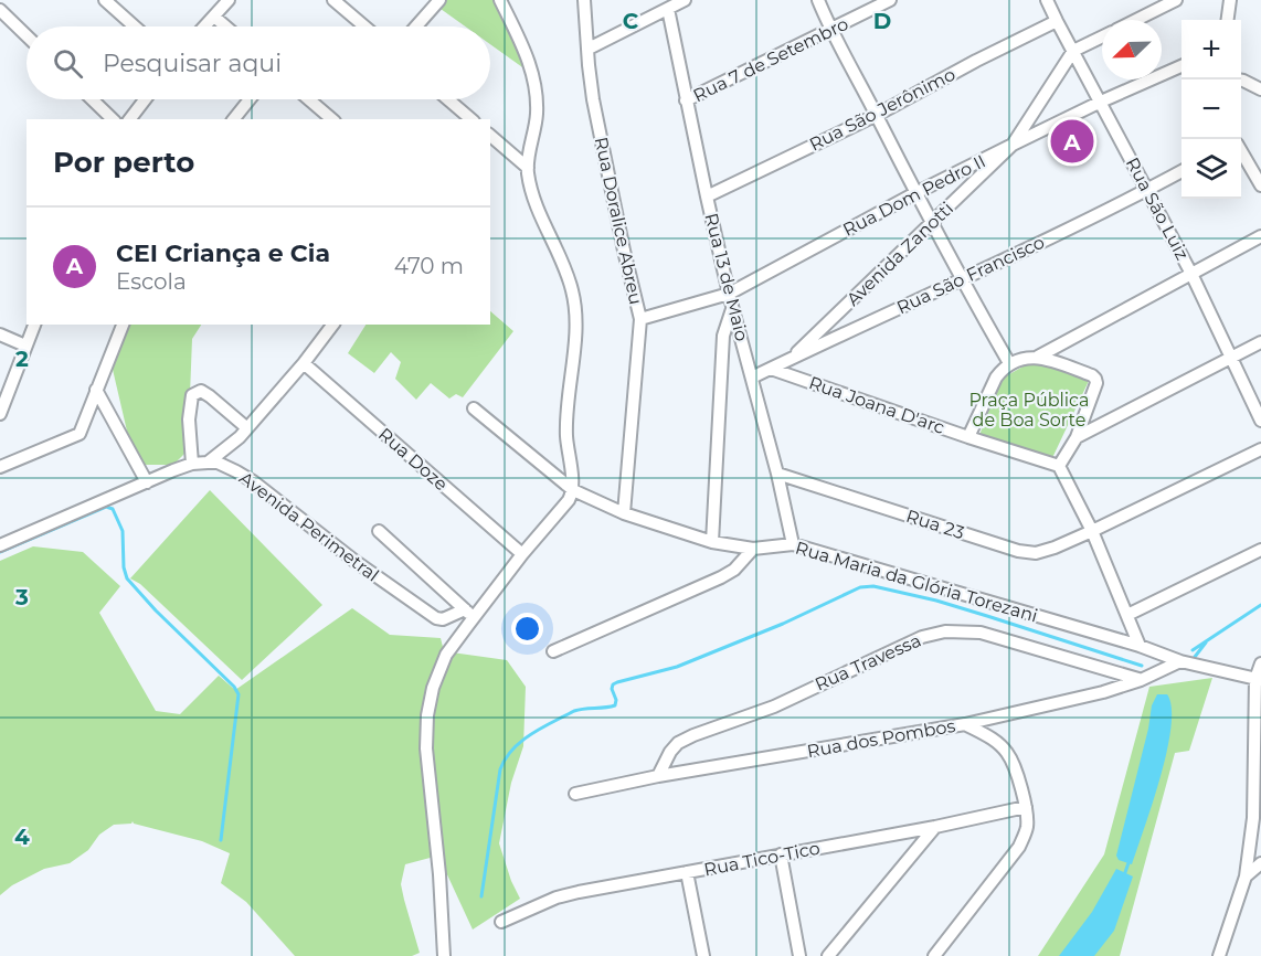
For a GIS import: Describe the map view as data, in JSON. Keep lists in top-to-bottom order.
{
  "streets": {
    "street": [
      "Rua 7 de Setembro",
      "Rua São Jerônimo",
      "Rua Dom Pedro II",
      "Rua São Luiz",
      "Rua Doralice Abreu",
      "Avenida Zanotti",
      "Rua São Francisco",
      "Rua 13 de Maio",
      "Rua Joana D'arc",
      "Rua Doze",
      "Rua 23",
      "Avenida Perimetral",
      "Rua Maria da Glória Torezani",
      "Rua Travessa",
      "Rua dos Pombos",
      "Rua Tico-Tico"
    ]
  },
  "crossings": [
    ["Rua 7 de Setembro", "Rua 13 de Maio"],
    ["Rua São Jerônimo", "Rua São Luiz"],
    ["Rua São Jerônimo", "Rua 13 de Maio"],
    ["Rua Dom Pedro II", "Rua São Luiz"],
    ["Rua Dom Pedro II", "Rua Doralice Abreu"],
    ["Rua Dom Pedro II", "Avenida Zanotti"],
    ["Rua Dom Pedro II", "Rua 13 de Maio"],
    ["Rua São Luiz", "Avenida Zanotti"],
    ["Rua São Luiz", "Rua São Francisco"],
    ["Rua Doralice Abreu", "Rua Maria da Glória Torezani"],
    ["Avenida Zanotti", "Rua São Francisco"],
    ["Rua São Francisco", "Rua 13 de Maio"],
    ["Rua São Francisco", "Rua Joana D'arc"],
    ["Rua 13 de Maio", "Rua 23"],
    ["Rua 13 de Maio", "Rua Maria da Glória Torezani"],
    ["Rua Maria da Glória Torezani", "Rua dos Pombos"],
    ["Rua Travessa", "Rua dos Pombos"]
  ],
  "parks": ["Praça Pública de Boa Sorte"],
  "north": "bottom left",
  "page": {
    "map_buttons": ["+", "−"],
    "search": "Pesquisar aqui",
    "pins": "A",
    "heading": "Por perto",
    "list": [
      {
        "mark": "A",
        "name": "CEI Criança e Cia",
        "note": "Escola",
        "value": "470 m"
      }
    ]
  },
  "grid": {
    "columns": ["C", "D"],
    "rows": ["2", "3", "4"]
  }
}
